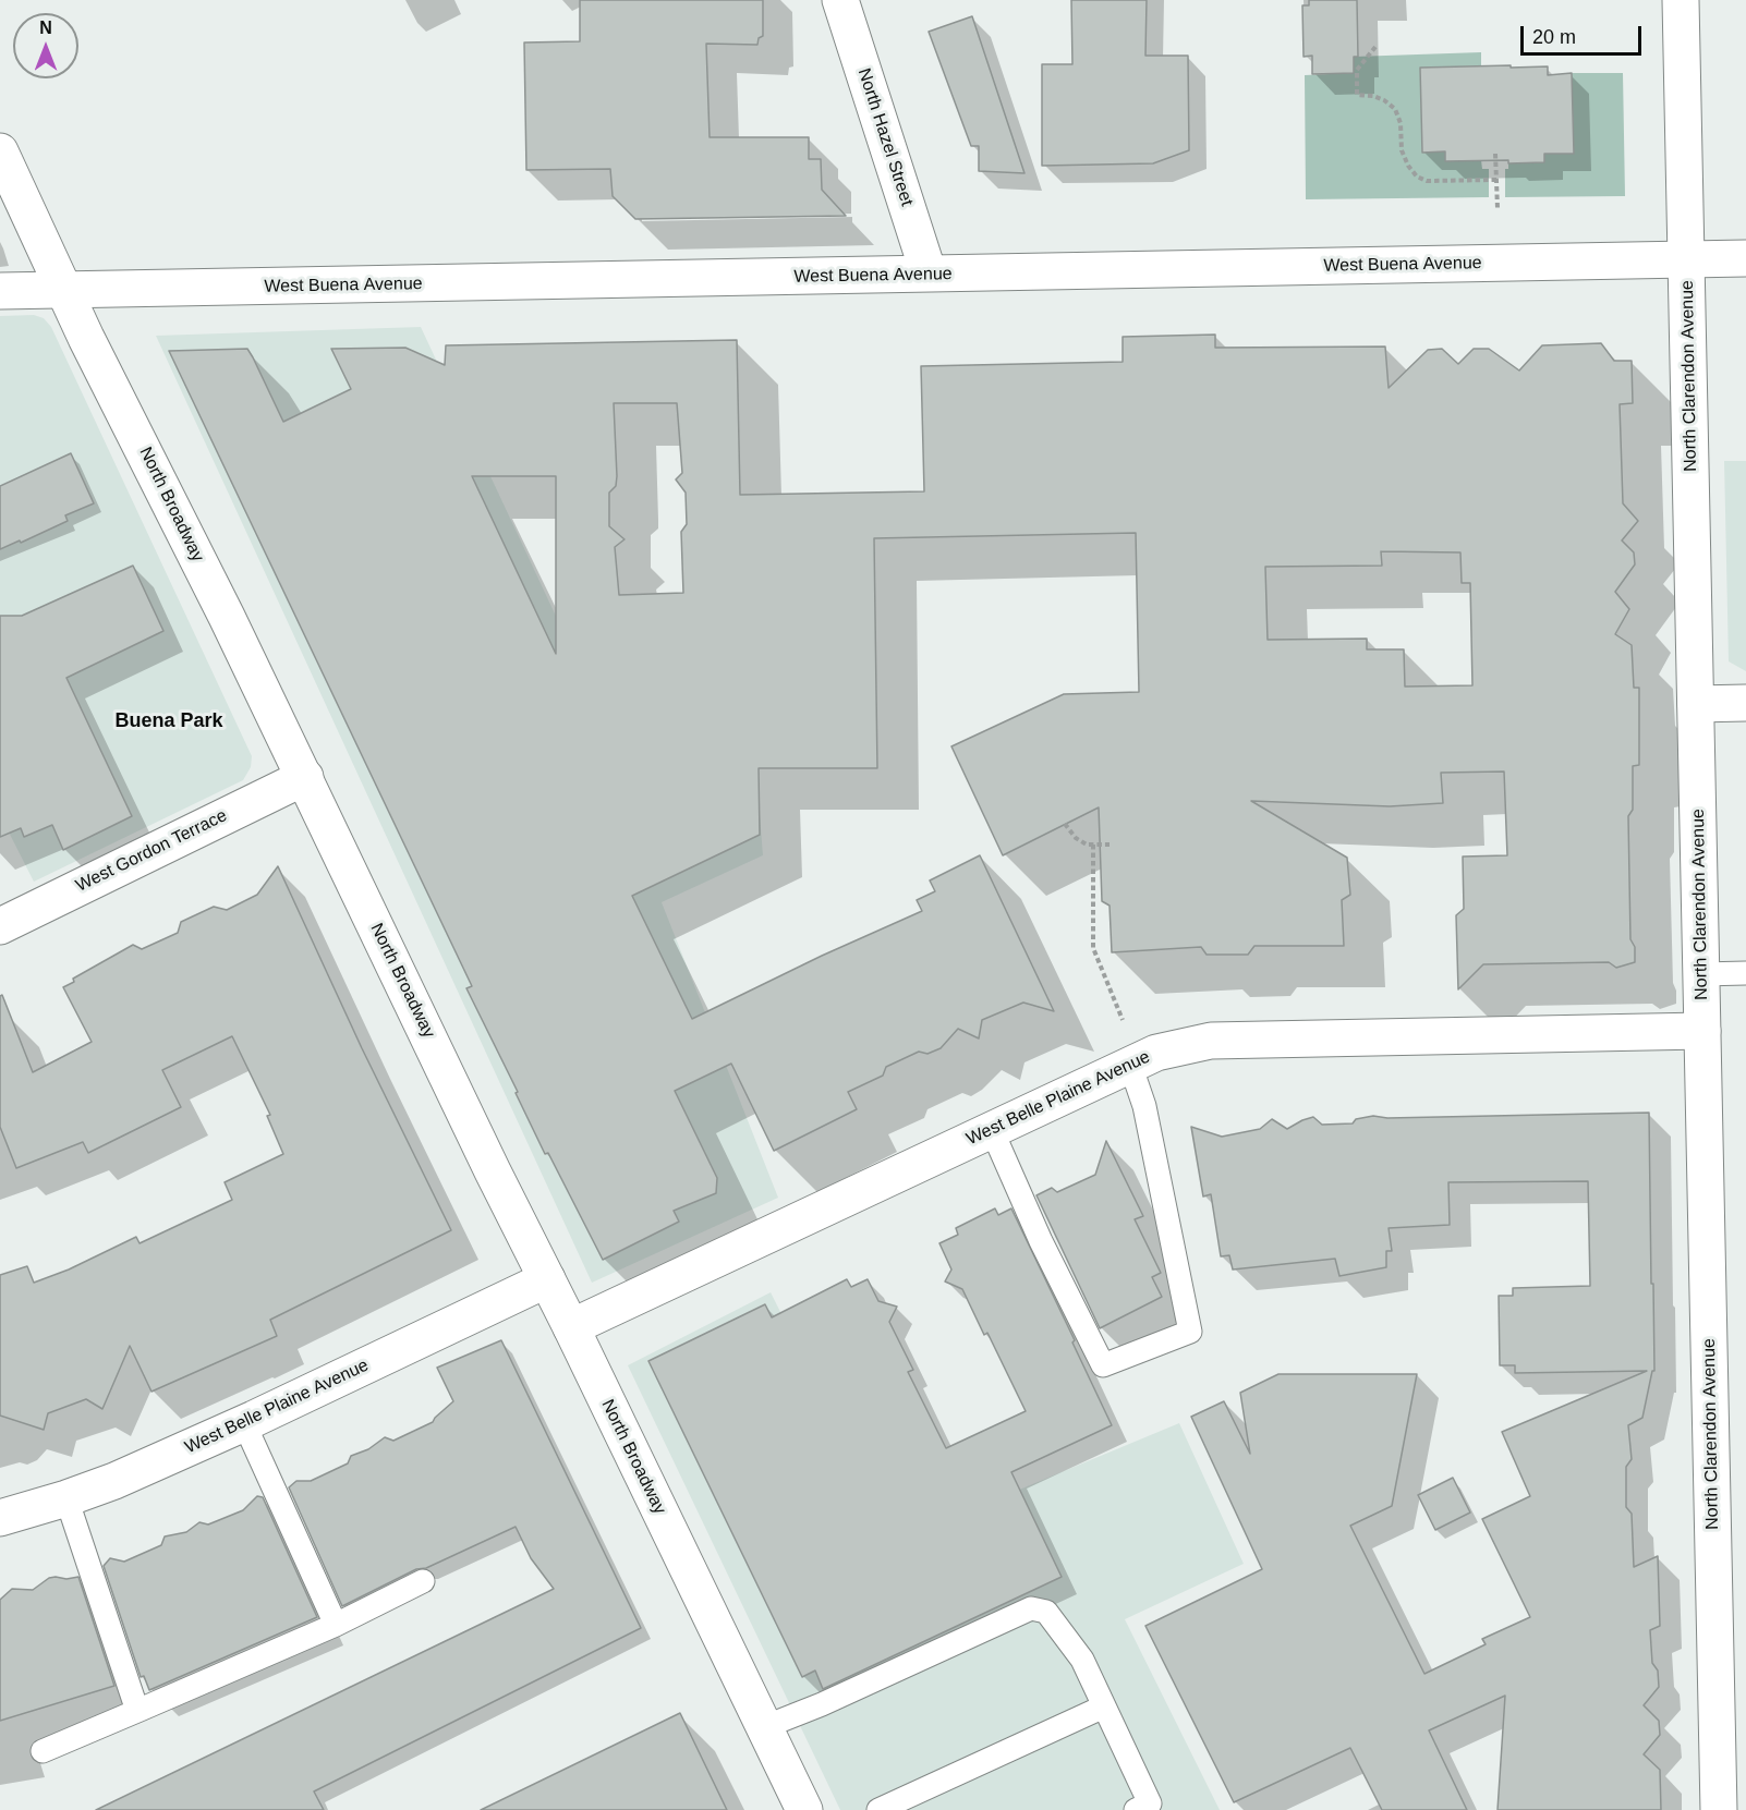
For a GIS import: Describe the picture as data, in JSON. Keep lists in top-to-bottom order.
{
  "streets": {
    "street": [
      "North Hazel Street",
      "West Buena Avenue",
      "North Clarendon Avenue",
      "North Broadway",
      "West Gordon Terrace",
      "West Belle Plaine Avenue"
    ]
  },
  "crossings": [
    ["North Hazel Street", "West Buena Avenue"],
    ["West Buena Avenue", "North Clarendon Avenue"],
    ["West Buena Avenue", "North Broadway"],
    ["North Clarendon Avenue", "West Belle Plaine Avenue"],
    ["North Broadway", "West Gordon Terrace"],
    ["North Broadway", "West Belle Plaine Avenue"]
  ],
  "districts": ["Buena Park"],
  "scale_bar": "20 m",
  "north": "top"
}
